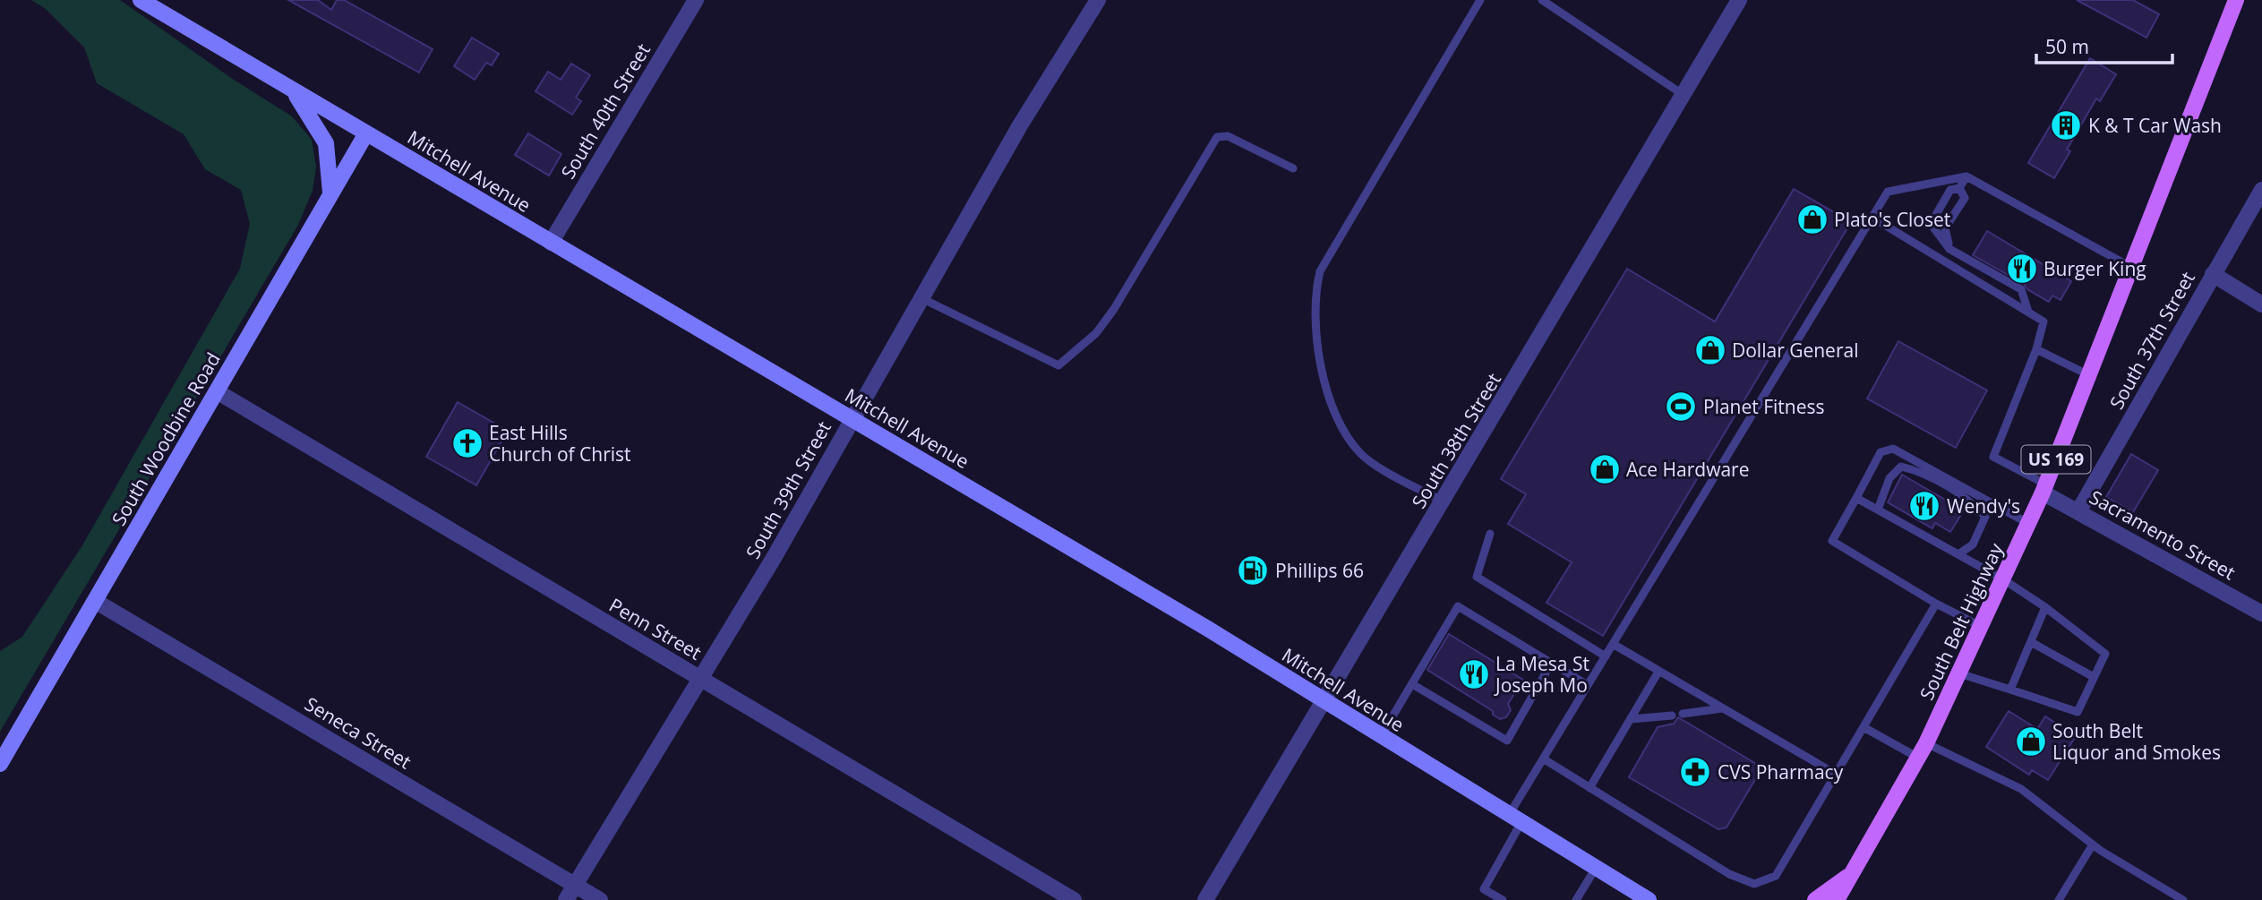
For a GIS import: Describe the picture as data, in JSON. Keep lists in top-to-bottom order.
{
  "streets": {
    "main road": ["US 169", "South Belt Highway"],
    "street": [
      "South 40th Street",
      "Mitchell Avenue",
      "South 37th Street",
      "South Woodbine Road",
      "South 38th Street",
      "South 39th Street",
      "Sacramento Street",
      "Penn Street",
      "Seneca Street"
    ]
  },
  "crossings": [
    ["South 40th Street", "Mitchell Avenue"],
    ["Mitchell Avenue", "South Woodbine Road"],
    ["Mitchell Avenue", "South 38th Street"],
    ["Mitchell Avenue", "South 39th Street"],
    ["South 37th Street", "Sacramento Street"],
    ["South Woodbine Road", "Penn Street"],
    ["South Woodbine Road", "Seneca Street"],
    ["South 39th Street", "Penn Street"],
    ["South 39th Street", "Seneca Street"],
    ["Sacramento Street", "South Belt Highway"]
  ],
  "places": {
    "building": ["K & T Car Wash"],
    "shop": [
      "Plato's Closet",
      "Dollar General",
      "Ace Hardware",
      "South Belt Liquor and Smokes"
    ],
    "restaurant": ["Burger King", "Wendy's", "La Mesa St Joseph Mo"],
    "sports": ["Planet Fitness"],
    "church": ["East Hills Church of Christ"],
    "fuel station": ["Phillips 66"],
    "pharmacy": ["CVS Pharmacy"]
  },
  "scale_bar": "50 m"
}
